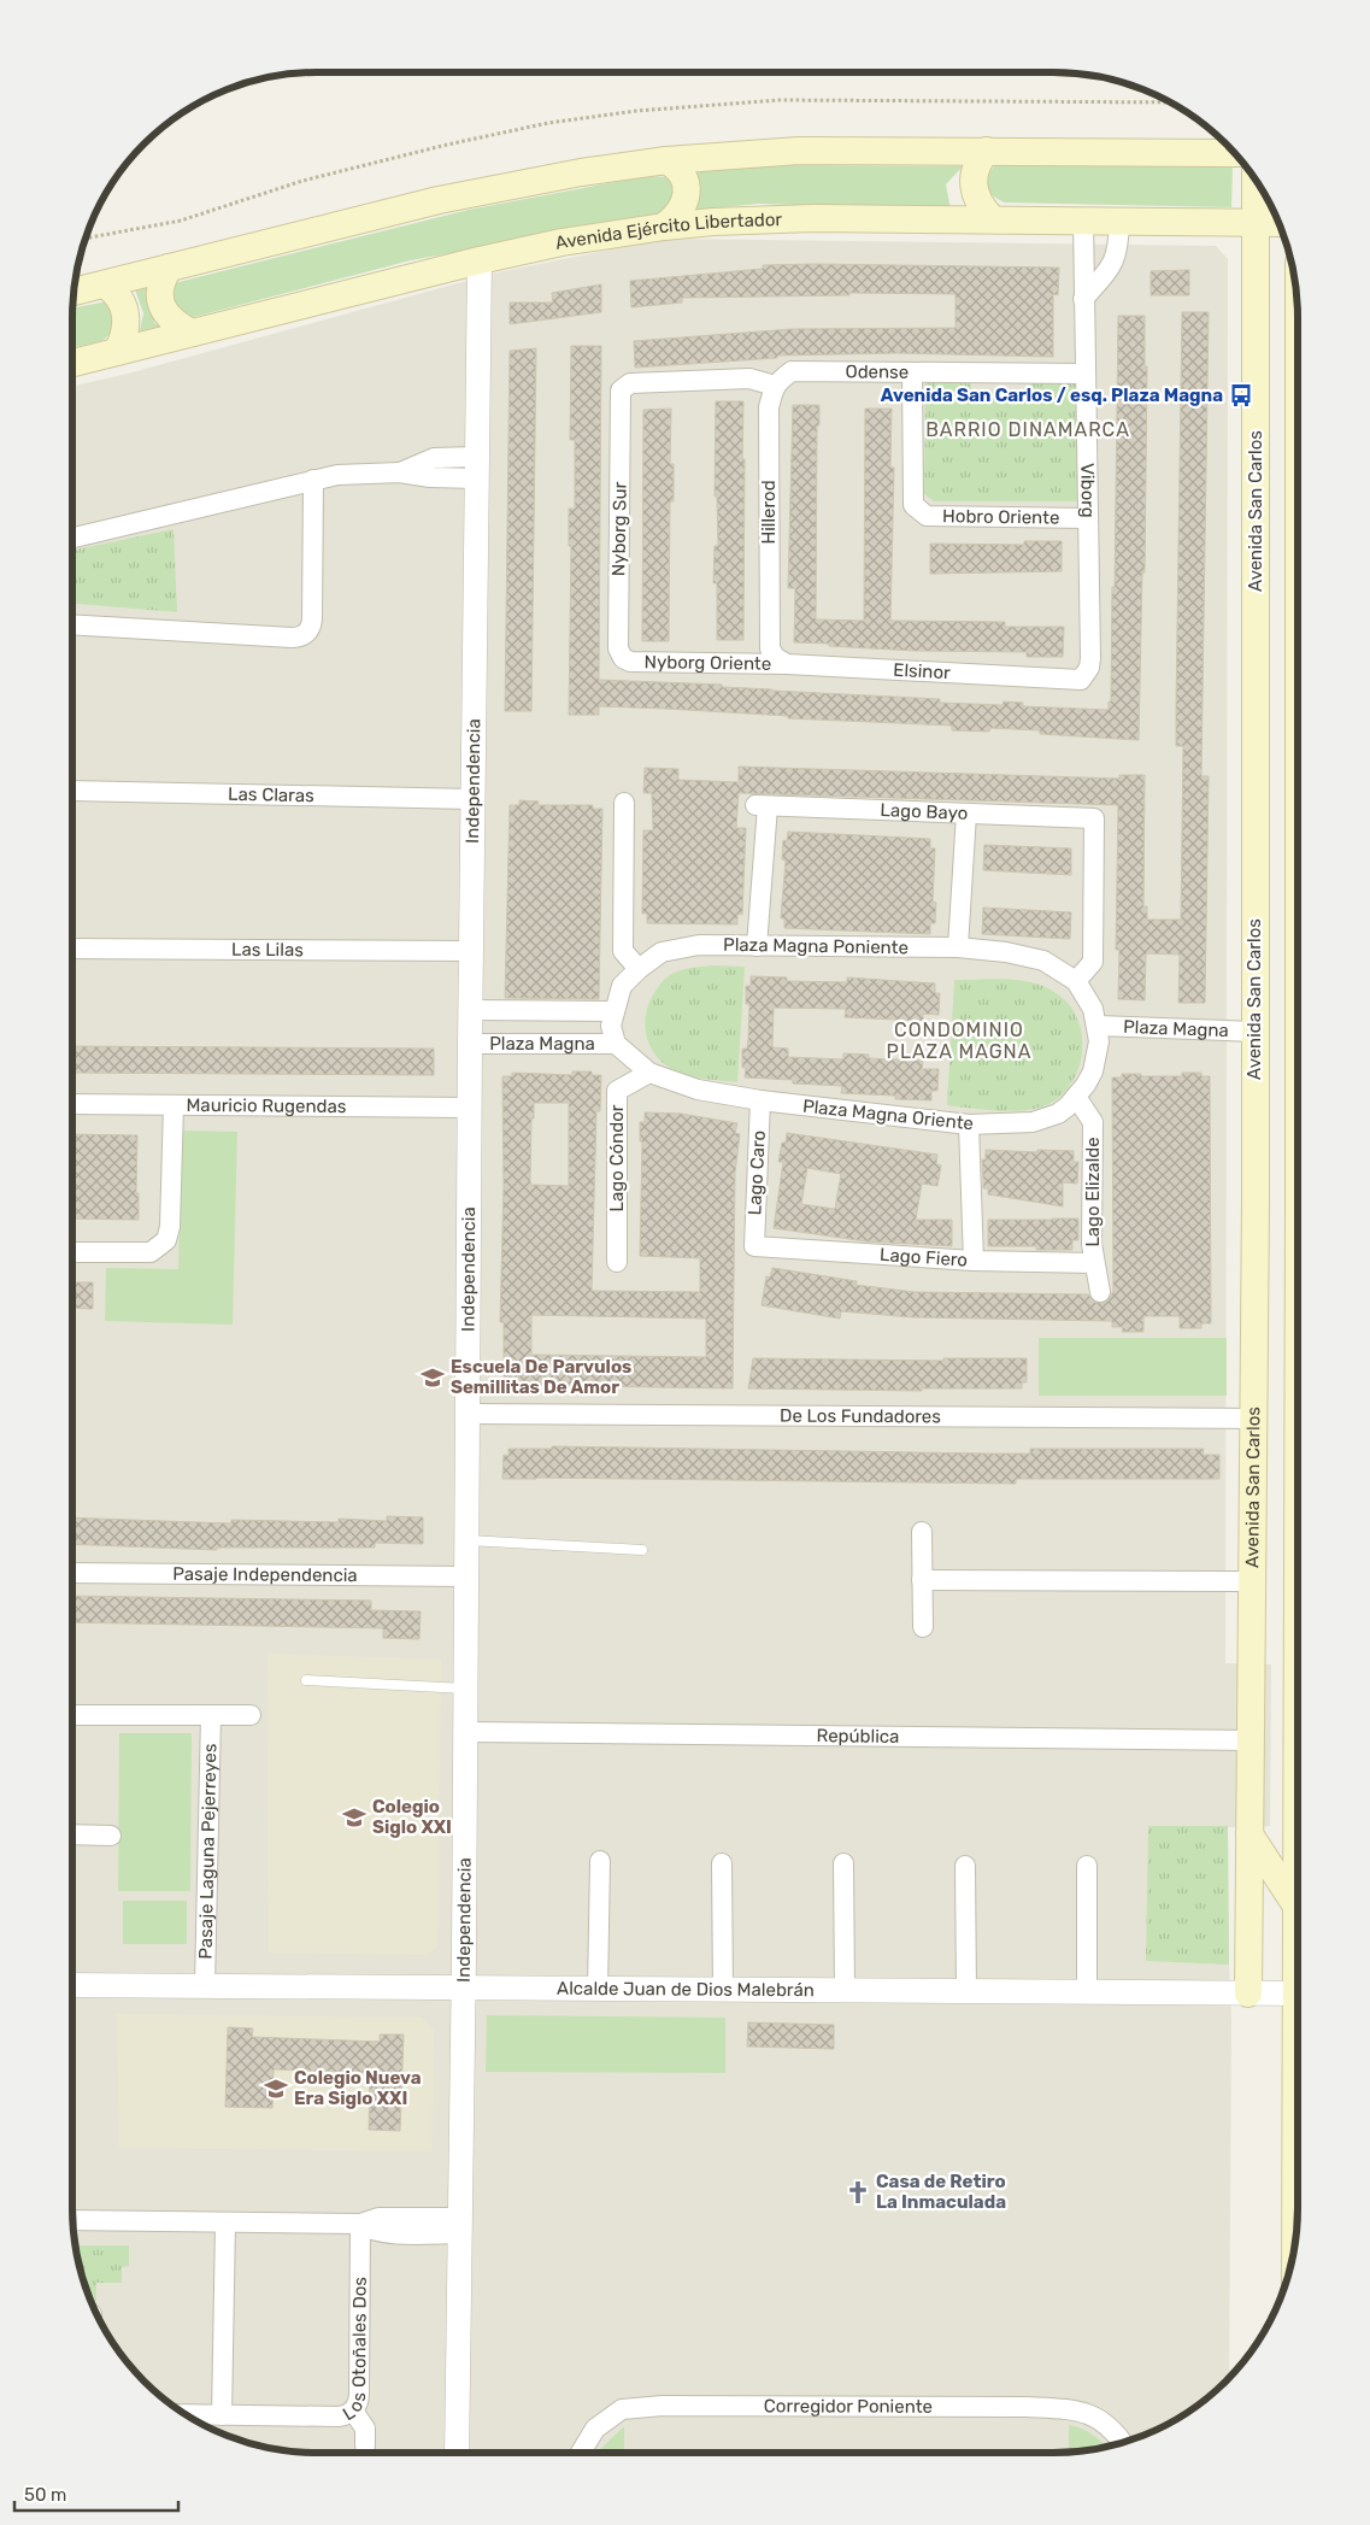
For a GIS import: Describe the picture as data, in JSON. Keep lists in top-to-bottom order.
{
  "streets": {
    "main road": ["Avenida Ejército Libertador", "Avenida San Carlos"],
    "street": [
      "Odense",
      "Viborg",
      "Hillerod",
      "Hobro Oriente",
      "Nyborg Sur",
      "Nyborg Oriente",
      "Elsinor",
      "Independencia",
      "Las Claras",
      "Lago Bayo",
      "Plaza Magna Poniente",
      "Las Lilas",
      "Plaza Magna",
      "Mauricio Rugendas",
      "Plaza Magna Oriente",
      "Lago Cóndor",
      "Lago Caro",
      "Lago Elizalde",
      "Lago Fiero",
      "De Los Fundadores",
      "Pasaje Independencia",
      "República",
      "Pasaje Laguna Pejerreyes",
      "Alcalde Juan de Dios Malebrán",
      "Los Otoñales Dos",
      "Corregidor Poniente"
    ]
  },
  "crossings": [
    ["Avenida Ejército Libertador", "Viborg"],
    ["Avenida Ejército Libertador", "Avenida San Carlos"],
    ["Avenida Ejército Libertador", "Independencia"],
    ["Odense", "Viborg"],
    ["Odense", "Hillerod"],
    ["Odense", "Hobro Oriente"],
    ["Odense", "Nyborg Sur"],
    ["Viborg", "Hobro Oriente"],
    ["Viborg", "Elsinor"],
    ["Avenida San Carlos", "Plaza Magna"],
    ["Avenida San Carlos", "De Los Fundadores"],
    ["Avenida San Carlos", "República"],
    ["Avenida San Carlos", "Alcalde Juan de Dios Malebrán"],
    ["Hillerod", "Nyborg Sur"],
    ["Hillerod", "Nyborg Oriente"],
    ["Hillerod", "Elsinor"],
    ["Nyborg Sur", "Nyborg Oriente"],
    ["Nyborg Oriente", "Elsinor"],
    ["Independencia", "Las Claras"],
    ["Independencia", "Las Lilas"],
    ["Independencia", "Plaza Magna"],
    ["Independencia", "Mauricio Rugendas"],
    ["Independencia", "De Los Fundadores"],
    ["Independencia", "Pasaje Independencia"],
    ["Independencia", "República"],
    ["Independencia", "Alcalde Juan de Dios Malebrán"],
    ["Lago Bayo", "Plaza Magna Poniente"],
    ["Lago Bayo", "Plaza Magna Oriente"],
    ["Plaza Magna Poniente", "Plaza Magna"],
    ["Plaza Magna Poniente", "Plaza Magna Oriente"],
    ["Plaza Magna", "Plaza Magna Oriente"],
    ["Plaza Magna Oriente", "Lago Cóndor"],
    ["Plaza Magna Oriente", "Lago Caro"],
    ["Plaza Magna Oriente", "Lago Elizalde"],
    ["Lago Caro", "Lago Fiero"],
    ["Lago Elizalde", "Lago Fiero"],
    ["Pasaje Laguna Pejerreyes", "Alcalde Juan de Dios Malebrán"]
  ],
  "districts": ["BARRIO DINAMARCA", "CONDOMINIO PLAZA MAGNA"],
  "places": {
    "bus stop": ["Avenida San Carlos / esq. Plaza Magna"],
    "school or university": ["Escuela De Parvulos Semillitas De Amor", "Colegio Siglo XXI", "Colegio Nueva Era Siglo XXI"],
    "church": ["Casa de Retiro La Inmaculada"]
  },
  "scale_bar": "50 m"
}
